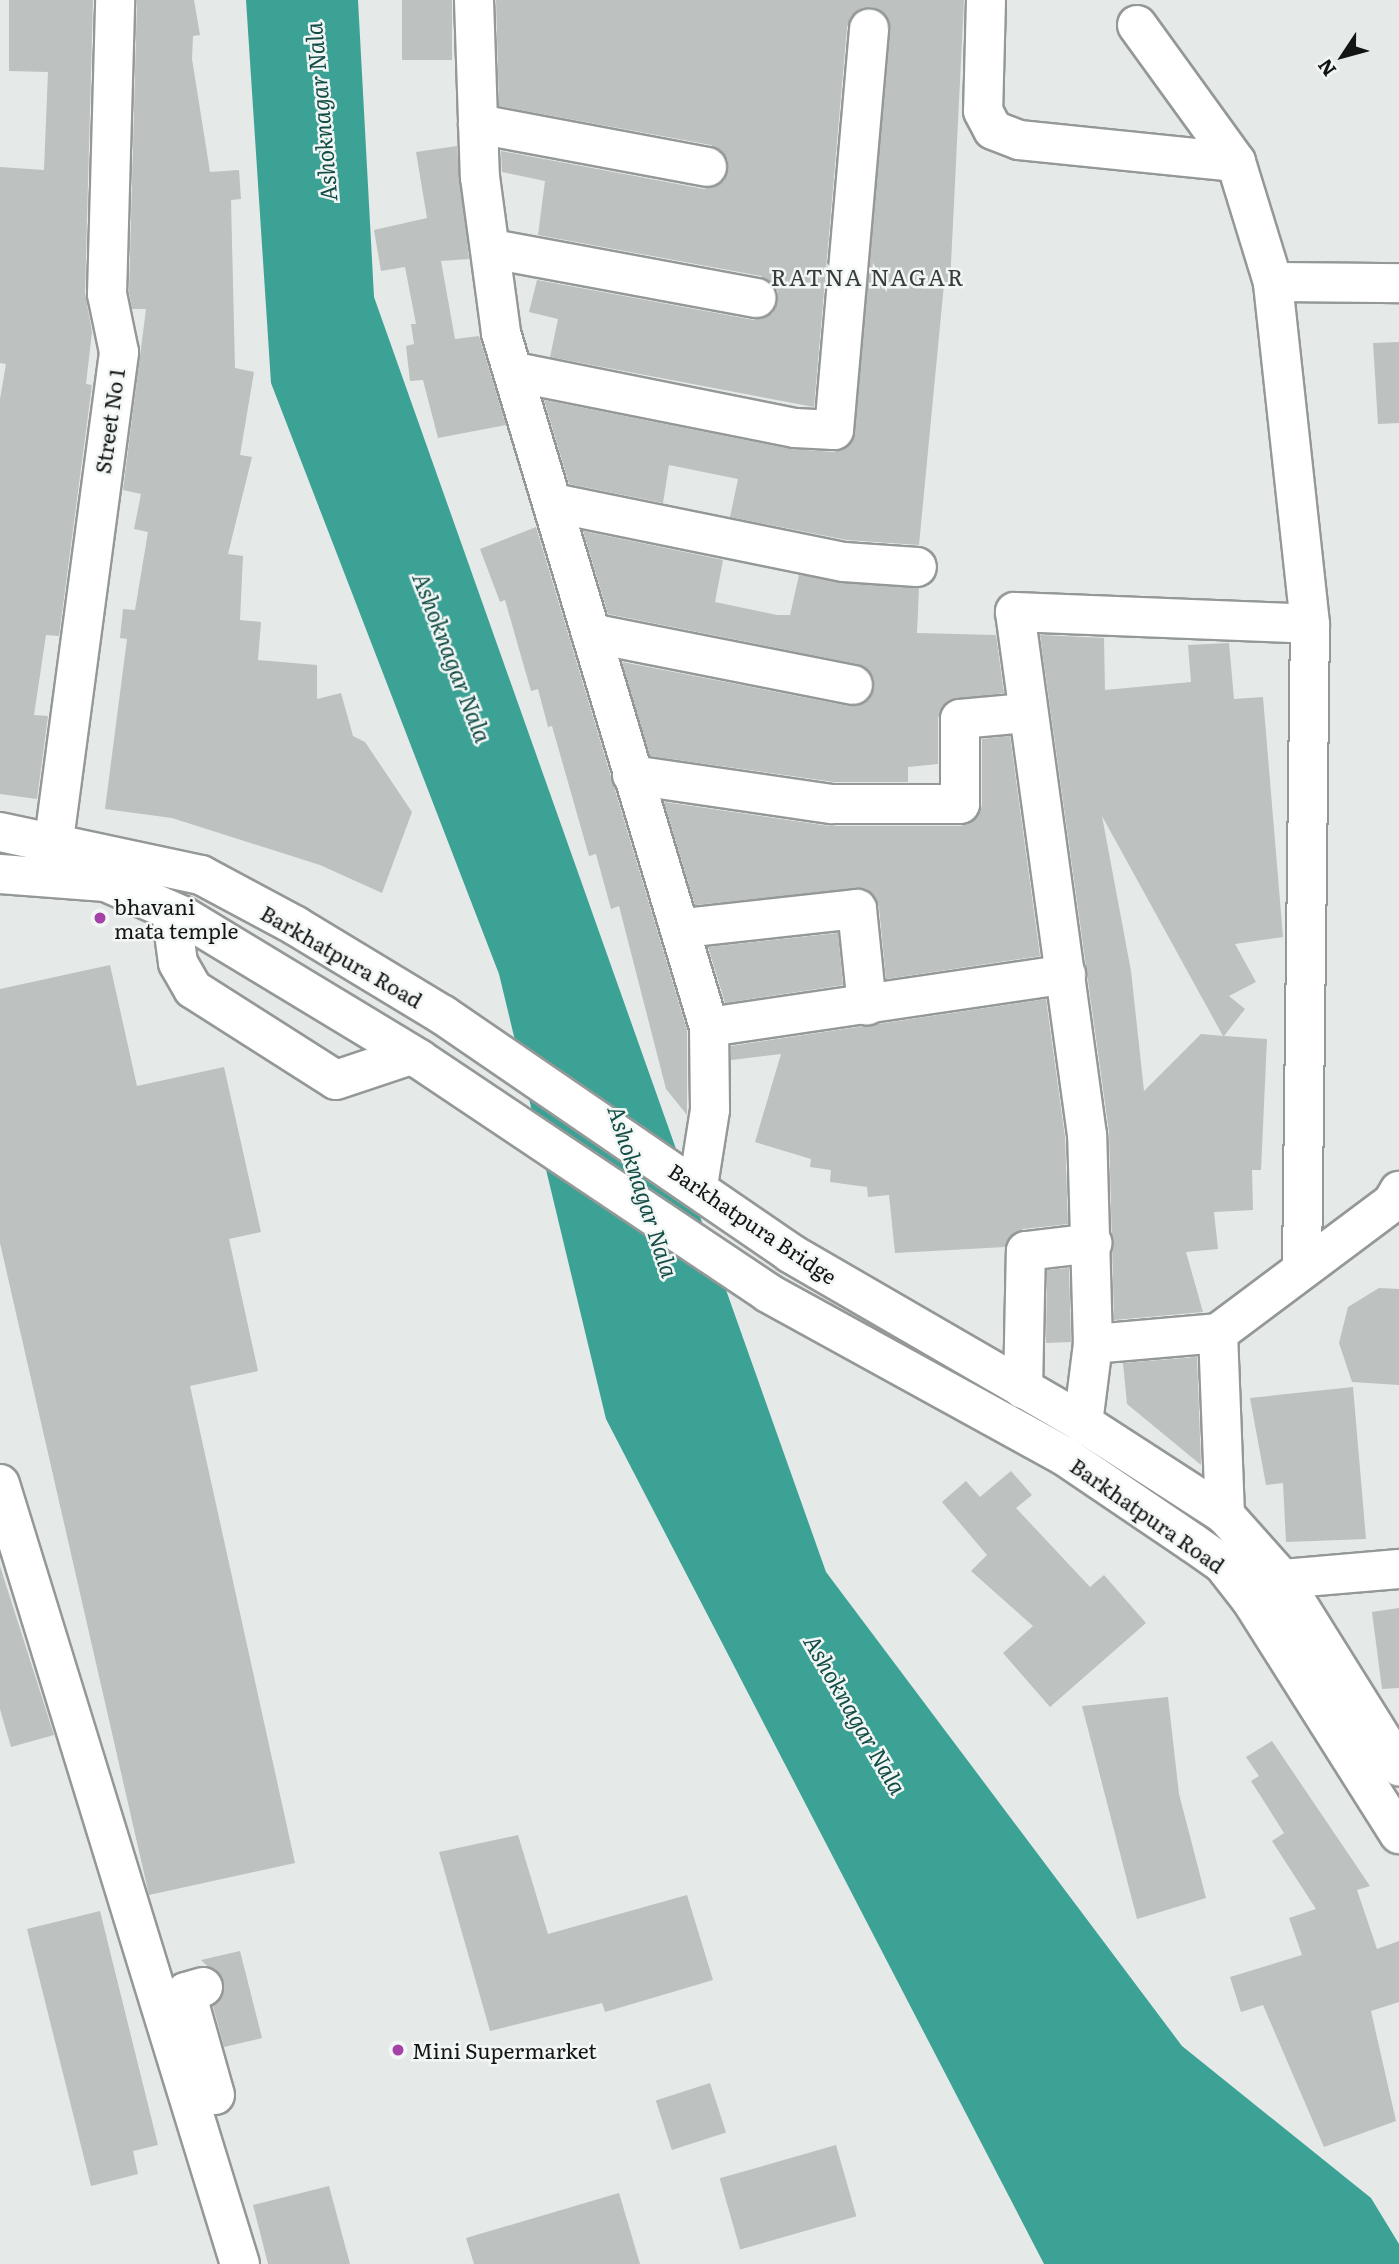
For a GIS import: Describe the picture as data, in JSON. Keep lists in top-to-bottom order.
{
  "streets": {
    "street": ["Street No 1", "Barkhatpura Road", "Barkhatpura Bridge"]
  },
  "crossings": [
    ["Street No 1", "Barkhatpura Road"],
    ["Barkhatpura Road", "Barkhatpura Bridge"]
  ],
  "districts": ["RATNA NAGAR"],
  "water": ["Ashoknagar Nala"],
  "places": ["bhavani mata temple", "Mini Supermarket"],
  "north": "bottom left"
}
